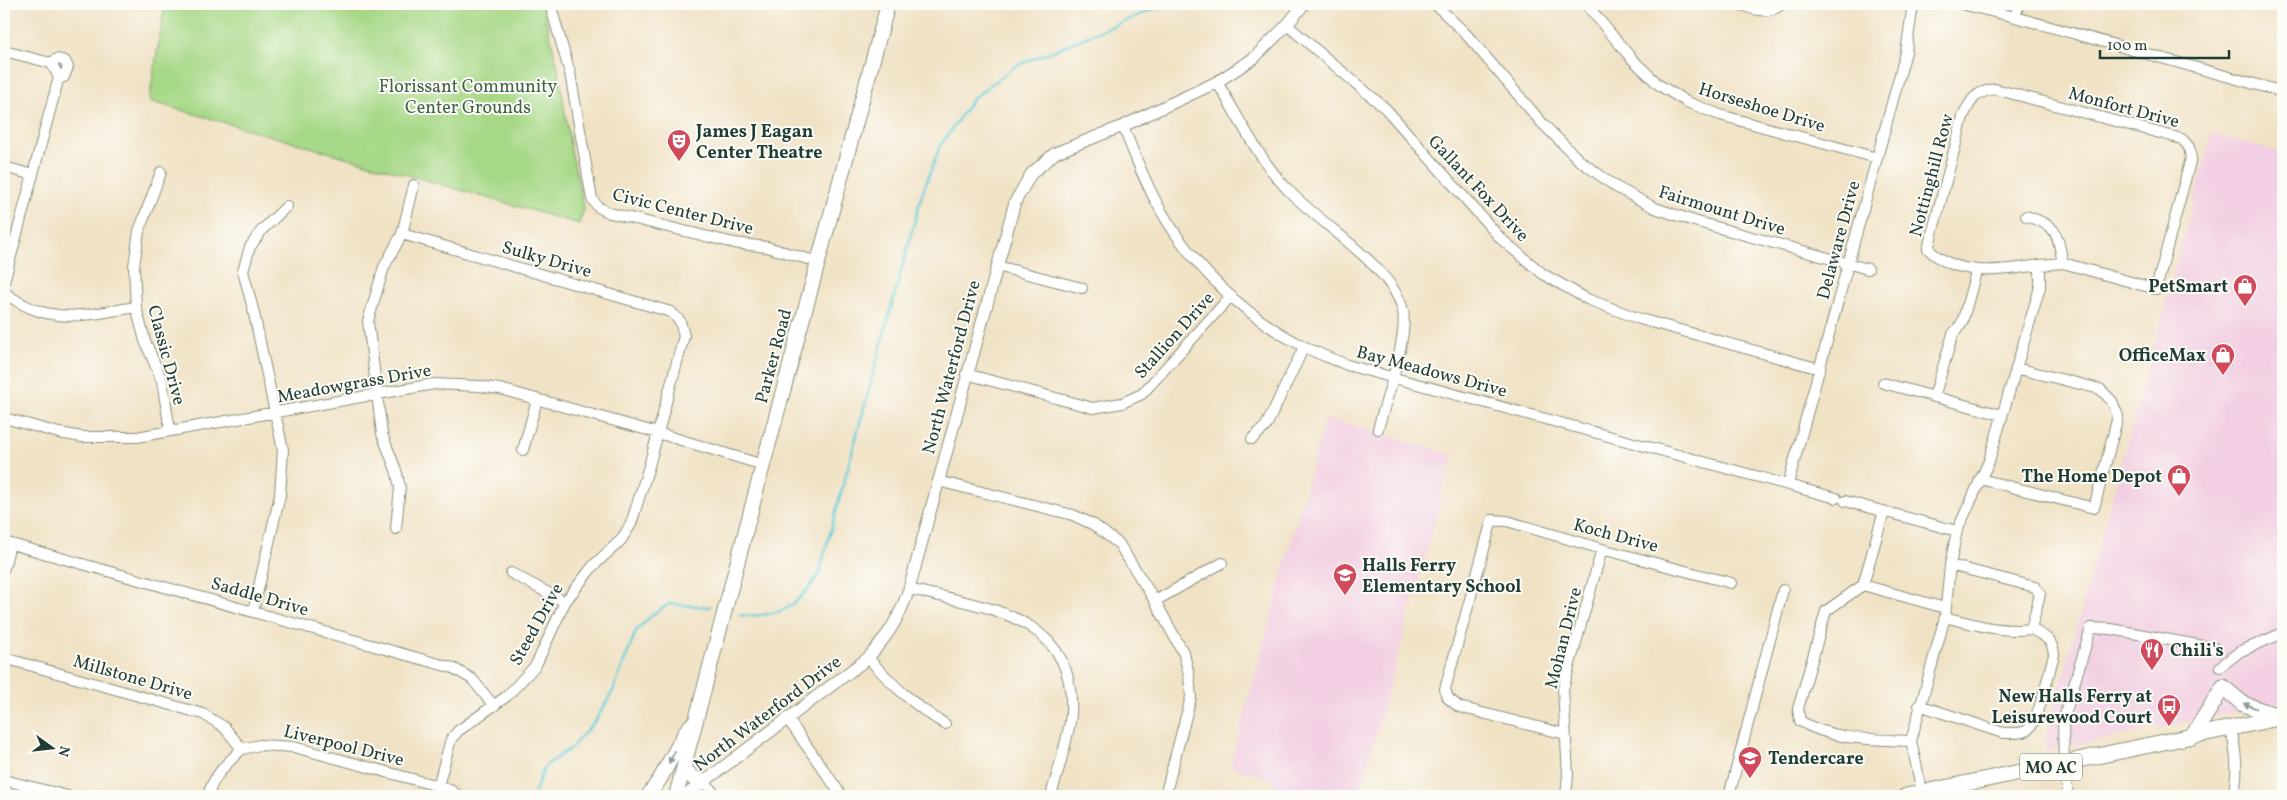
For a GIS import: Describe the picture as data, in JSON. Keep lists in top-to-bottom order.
{
  "streets": {
    "main road": ["Parker Road", "MO AC"],
    "street": [
      "Horseshoe Drive",
      "Monfort Drive",
      "Nottinghill Row",
      "Gallant Fox Drive",
      "Fairmount Drive",
      "Civic Center Drive",
      "Delaware Drive",
      "Sulky Drive",
      "Stallion Drive",
      "Classic Drive",
      "North Waterford Drive",
      "Bay Meadows Drive",
      "Meadowgrass Drive",
      "Koch Drive",
      "Saddle Drive",
      "Steed Drive",
      "Mohan Drive",
      "Millstone Drive",
      "Liverpool Drive"
    ]
  },
  "crossings": [
    ["Horseshoe Drive", "Delaware Drive"],
    ["Monfort Drive", "Nottinghill Row"],
    ["Gallant Fox Drive", "Delaware Drive"],
    ["Gallant Fox Drive", "North Waterford Drive"],
    ["Fairmount Drive", "Delaware Drive"],
    ["Civic Center Drive", "Parker Road"],
    ["Delaware Drive", "Bay Meadows Drive"],
    ["Sulky Drive", "Steed Drive"],
    ["Stallion Drive", "North Waterford Drive"],
    ["Stallion Drive", "Bay Meadows Drive"],
    ["Classic Drive", "Meadowgrass Drive"],
    ["Parker Road", "Meadowgrass Drive"],
    ["North Waterford Drive", "Bay Meadows Drive"],
    ["Meadowgrass Drive", "Steed Drive"],
    ["Koch Drive", "Mohan Drive"],
    ["Saddle Drive", "Steed Drive"],
    ["Steed Drive", "Liverpool Drive"],
    ["Millstone Drive", "Liverpool Drive"]
  ],
  "parks": ["Florissant Community Center Grounds"],
  "places": {
    "theatre": ["James J Eagan Center Theatre"],
    "shop": ["PetSmart", "OfficeMax", "The Home Depot"],
    "school or university": ["Halls Ferry Elementary School", "Tendercare"],
    "restaurant": ["Chili's"],
    "bus stop": ["New Halls Ferry at Leisurewood Court"]
  },
  "scale_bar": "100 m",
  "north": "right"
}
